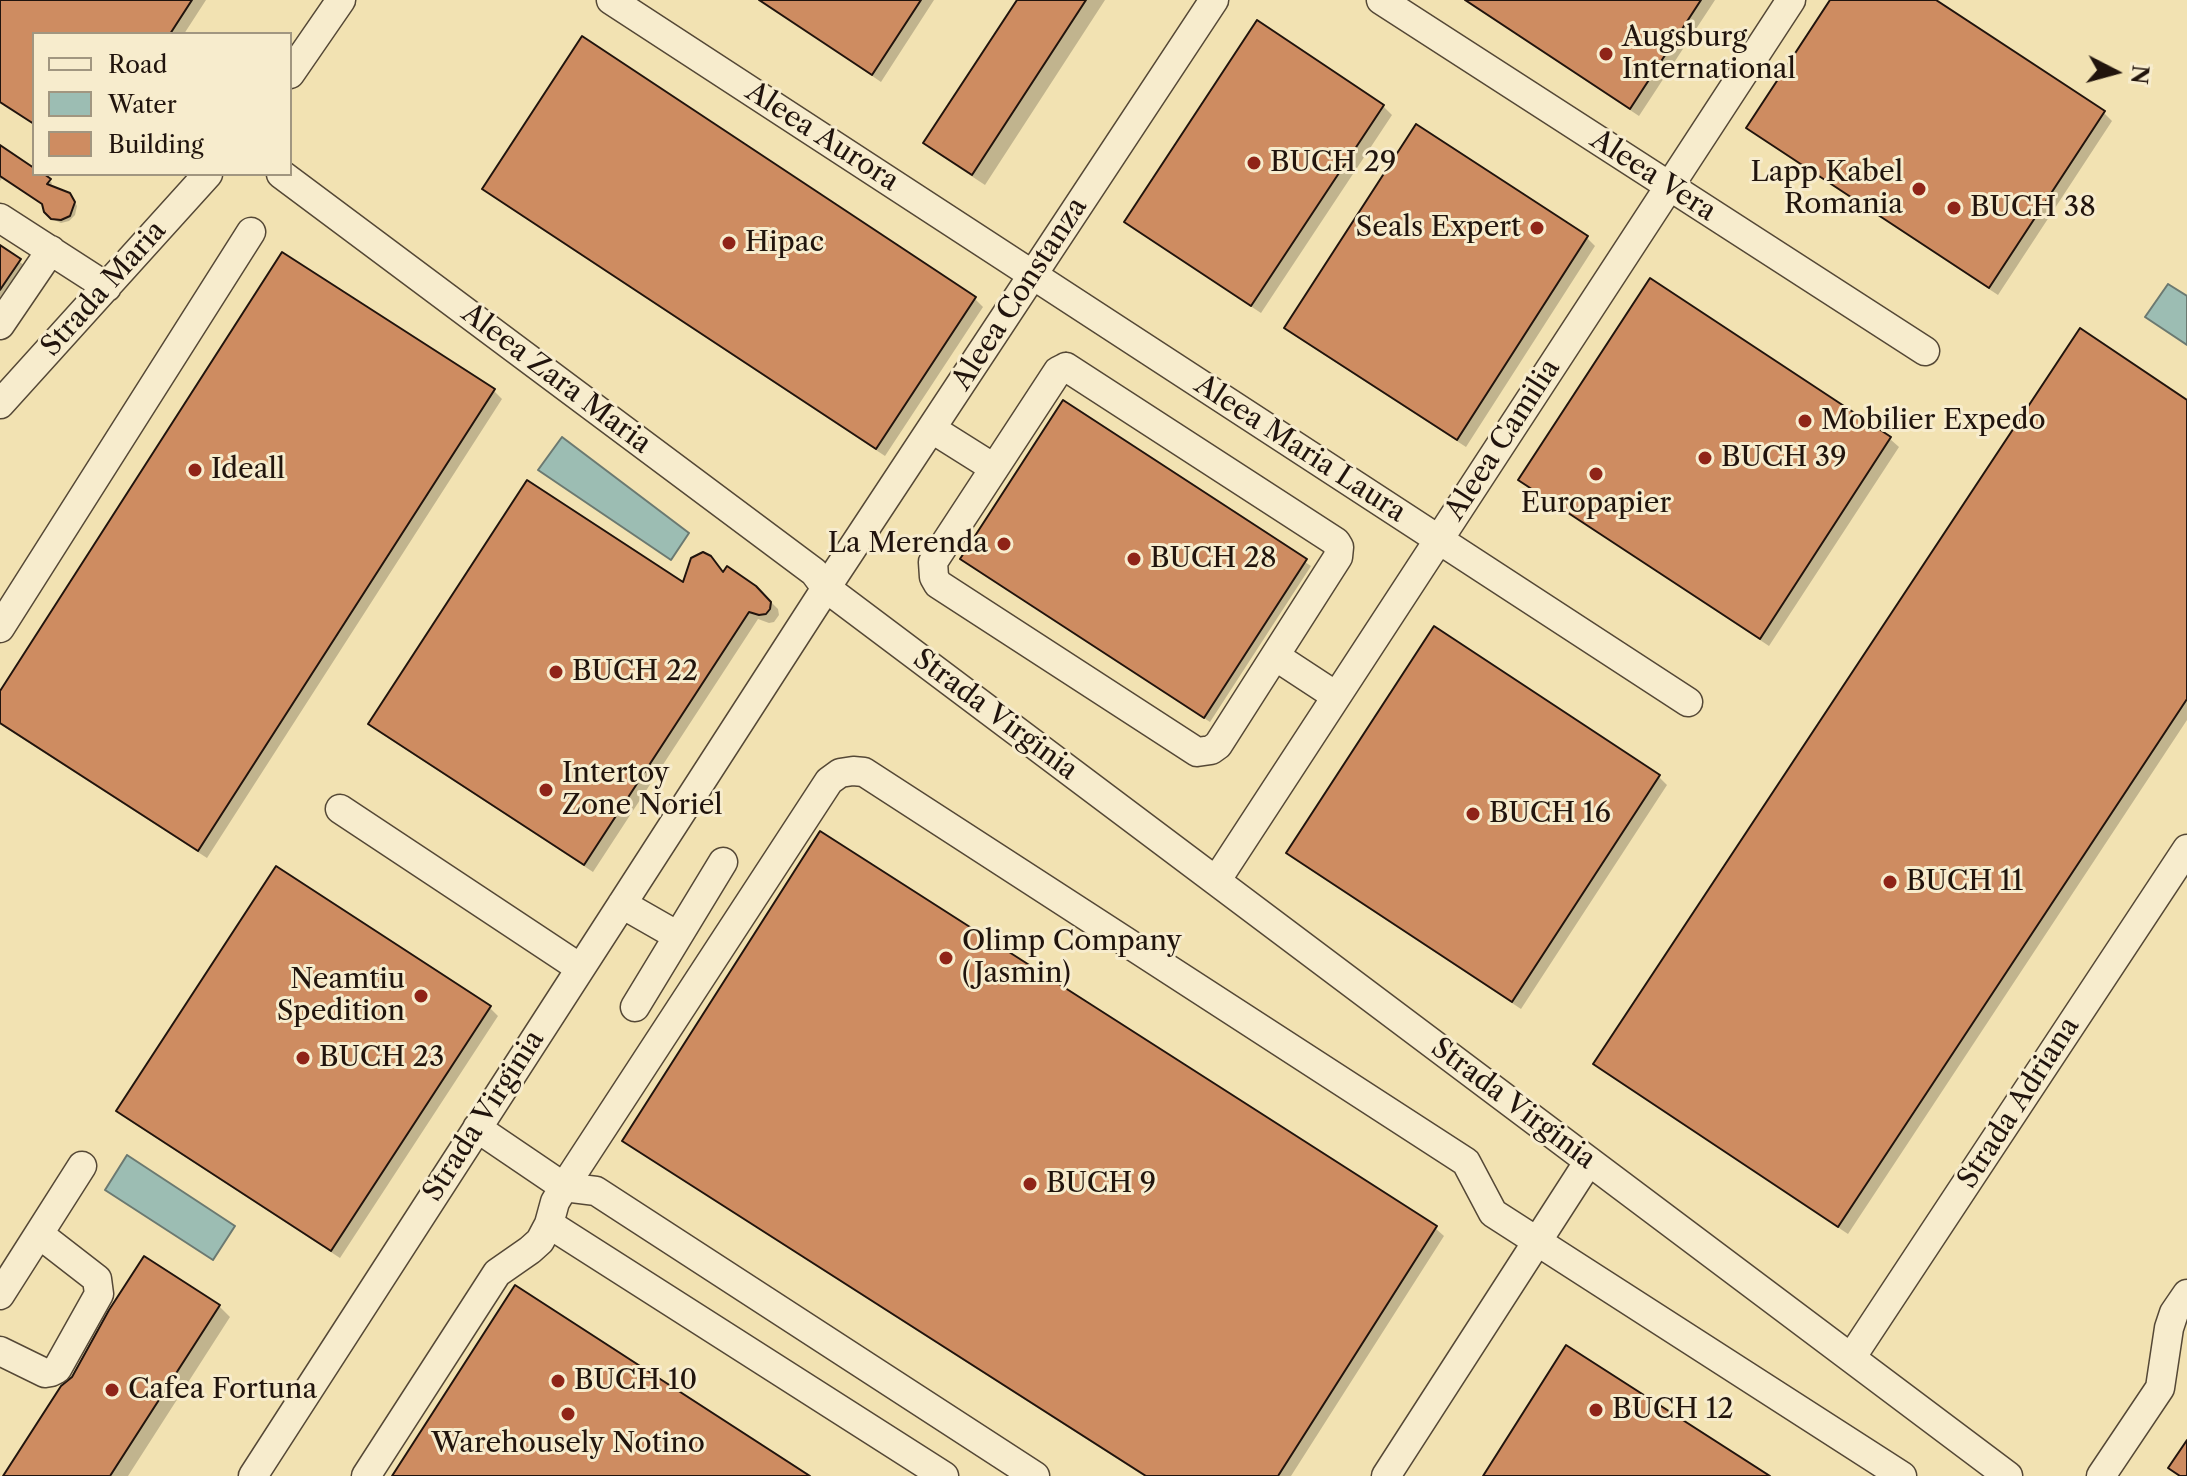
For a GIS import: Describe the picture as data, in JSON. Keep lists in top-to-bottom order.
{
  "streets": {
    "street": [
      "Aleea Aurora",
      "Aleea Vera",
      "Strada Maria",
      "Aleea Constanza",
      "Aleea Zara Maria",
      "Aleea Camilia",
      "Aleea Maria Laura",
      "Strada Virginia",
      "Strada Adriana"
    ]
  },
  "crossings": [
    ["Aleea Aurora", "Aleea Constanza"],
    ["Aleea Aurora", "Aleea Maria Laura"],
    ["Aleea Vera", "Aleea Camilia"],
    ["Aleea Constanza", "Aleea Zara Maria"],
    ["Aleea Constanza", "Aleea Maria Laura"],
    ["Aleea Constanza", "Strada Virginia"],
    ["Aleea Zara Maria", "Strada Virginia"],
    ["Aleea Camilia", "Aleea Maria Laura"],
    ["Aleea Camilia", "Strada Virginia"],
    ["Strada Virginia", "Strada Adriana"]
  ],
  "places": [
    "Augsburg International",
    "BUCH 29",
    "Lapp Kabel Romania",
    "BUCH 38",
    "Seals Expert",
    "Hipac",
    "Mobilier Expedo",
    "BUCH 39",
    "Ideall",
    "Europapier",
    "La Merenda",
    "BUCH 28",
    "BUCH 22",
    "Intertoy Zone Noriel",
    "BUCH 16",
    "BUCH 11",
    "Olimp Company (Jasmin)",
    "Neamtiu Spedition",
    "BUCH 23",
    "BUCH 9",
    "BUCH 10",
    "Cafea Fortuna",
    "BUCH 12",
    "Warehousely Notino"
  ],
  "legend": ["Road", "Water", "Building"],
  "north": "right"
}
